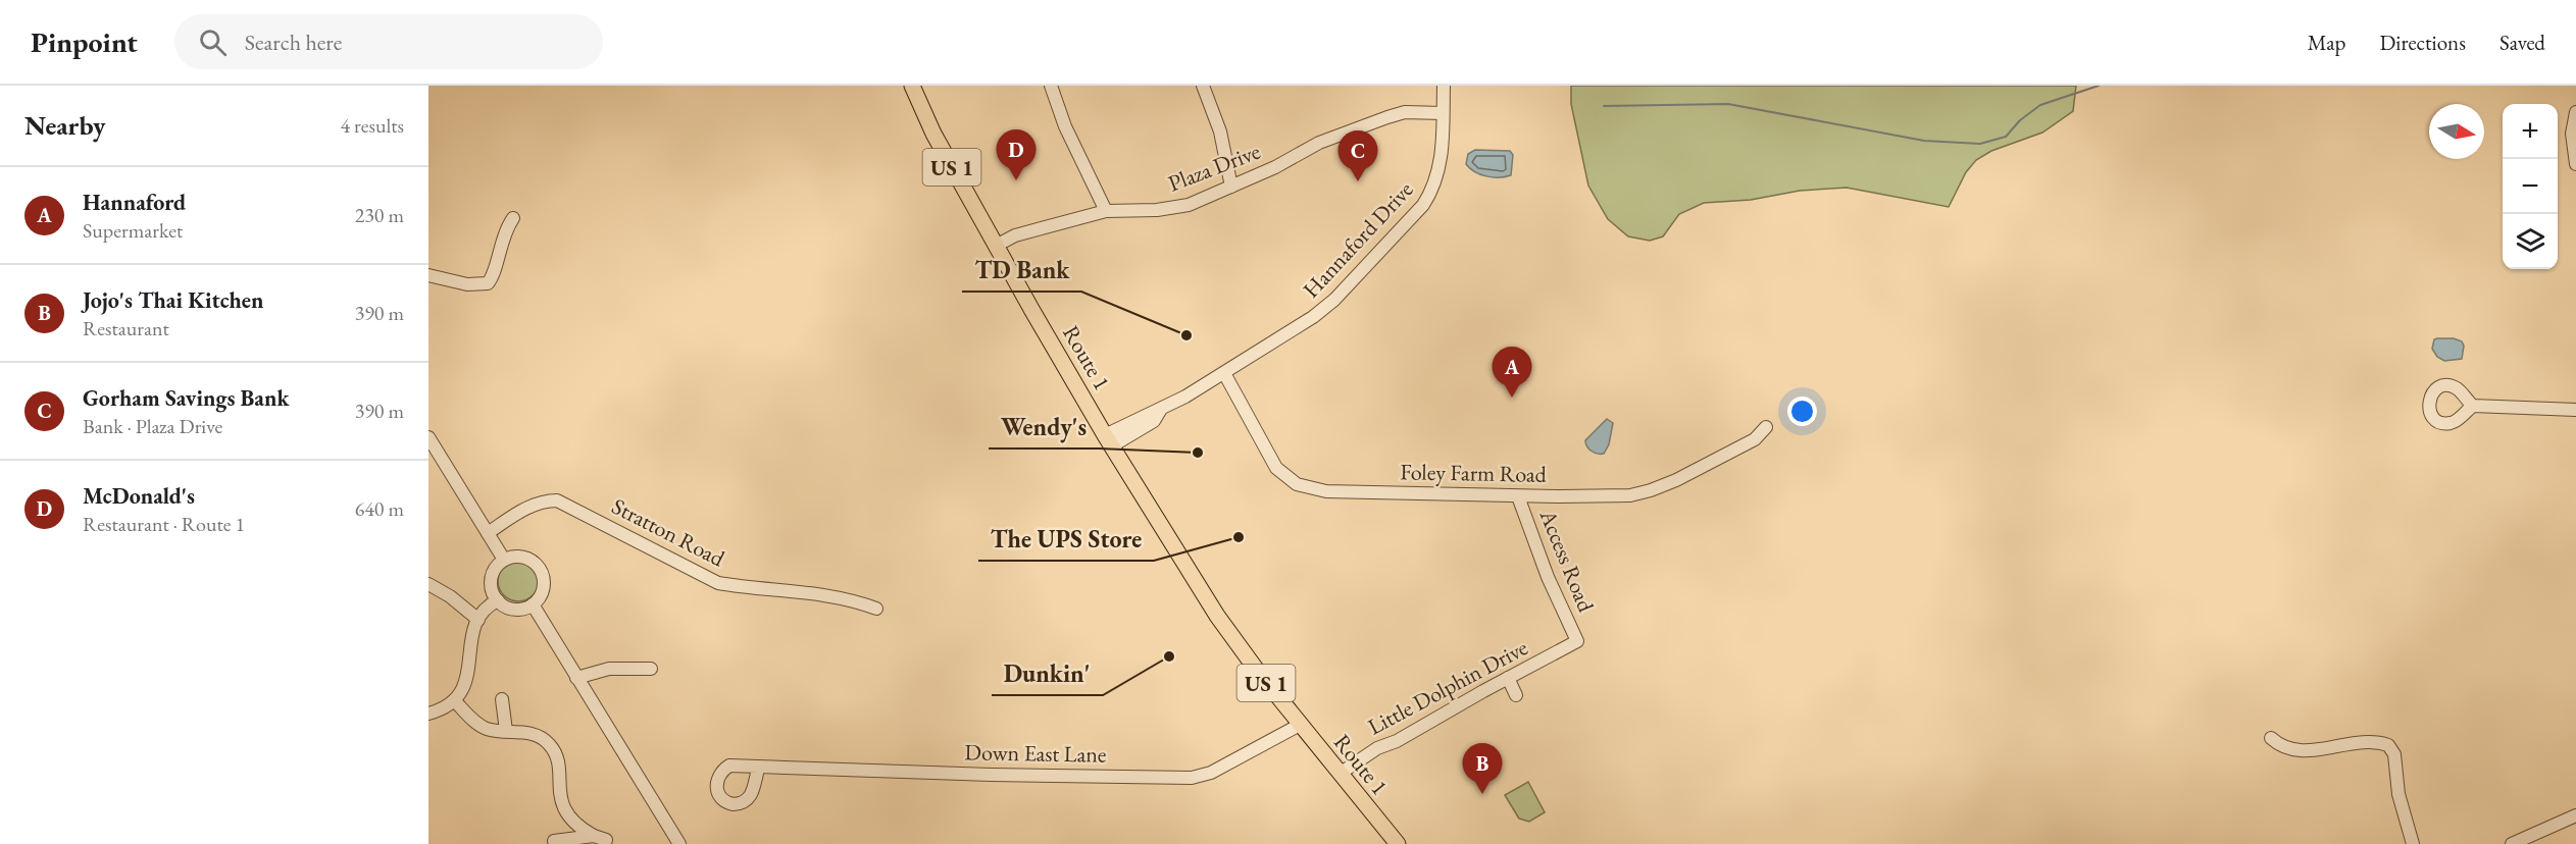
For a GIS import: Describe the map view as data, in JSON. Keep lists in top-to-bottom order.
{
  "streets": {
    "main road": ["US 1", "Route 1"],
    "street": [
      "Plaza Drive",
      "Hannaford Drive",
      "Foley Farm Road",
      "Stratton Road",
      "Access Road",
      "Little Dolphin Drive",
      "Down East Lane"
    ]
  },
  "crossings": [
    ["Plaza Drive", "Hannaford Drive"],
    ["Plaza Drive", "Route 1"],
    ["Hannaford Drive", "Route 1"],
    ["Hannaford Drive", "Foley Farm Road"],
    ["Route 1", "Little Dolphin Drive"],
    ["Route 1", "Down East Lane"],
    ["Foley Farm Road", "Access Road"],
    ["Access Road", "Little Dolphin Drive"]
  ],
  "places": [
    "TD Bank",
    "Wendy's",
    "The UPS Store",
    "Dunkin'"
  ],
  "north": "right",
  "page": {
    "header": "Pinpoint",
    "search": "Search here",
    "nav": ["Map", "Directions", "Saved"],
    "heading": ["Nearby", "4 results"],
    "map_buttons": ["+", "−"],
    "pins": [
      "D",
      "C",
      "A",
      "B"
    ],
    "list": [
      {
        "mark": "A",
        "name": "Hannaford",
        "note": "Supermarket",
        "value": "230 m"
      },
      {
        "mark": "B",
        "name": "Jojo's Thai Kitchen",
        "note": "Restaurant",
        "value": "390 m"
      },
      {
        "mark": "C",
        "name": "Gorham Savings Bank",
        "note": "Bank · Plaza Drive",
        "value": "390 m"
      },
      {
        "mark": "D",
        "name": "McDonald's",
        "note": "Restaurant · Route 1",
        "value": "640 m"
      }
    ]
  }
}
